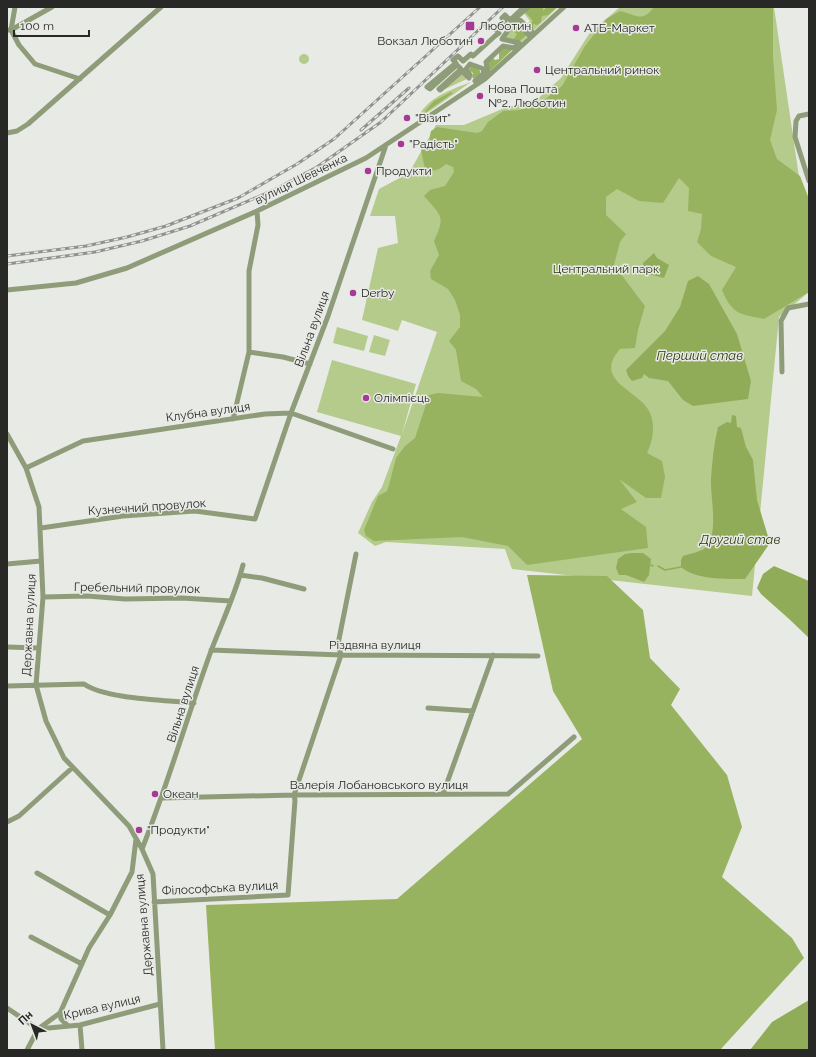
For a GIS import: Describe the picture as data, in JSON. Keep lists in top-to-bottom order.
{
  "streets": {
    "street": [
      "вулиця Шевченка",
      "Вільна вулиця",
      "Клубна вулиця",
      "Кузнечний провулок",
      "Гребельний провулок",
      "Державна вулиця",
      "Різдвяна вулиця",
      "Валерія Лобановського вулиця",
      "Філософська вулиця",
      "Крива вулиця"
    ]
  },
  "crossings": [
    ["вулиця Шевченка", "Вільна вулиця"],
    ["Вільна вулиця", "Клубна вулиця"],
    ["Вільна вулиця", "Кузнечний провулок"],
    ["Вільна вулиця", "Гребельний провулок"],
    ["Вільна вулиця", "Державна вулиця"],
    ["Вільна вулиця", "Різдвяна вулиця"],
    ["Вільна вулиця", "Валерія Лобановського вулиця"],
    ["Клубна вулиця", "Державна вулиця"],
    ["Кузнечний провулок", "Державна вулиця"],
    ["Гребельний провулок", "Державна вулиця"],
    ["Державна вулиця", "Філософська вулиця"],
    ["Державна вулиця", "Крива вулиця"],
    ["Валерія Лобановського вулиця", "Філософська вулиця"]
  ],
  "water": ["Перший став", "Другий став"],
  "parks": ["Центральний парк"],
  "places": {
    "transit": ["Люботин"],
    "other": [
      "АТБ-Маркет",
      "Вокзал Люботин",
      "Центральний ринок",
      "Нова Пошта №2, Люботин",
      "\"Візит\"",
      "\"Радість\"",
      "Продукти",
      "Derby",
      "Олімпієць",
      "Океан",
      "\"Продукти\""
    ]
  },
  "scale_bar": "100 m",
  "north": "top left"
}
